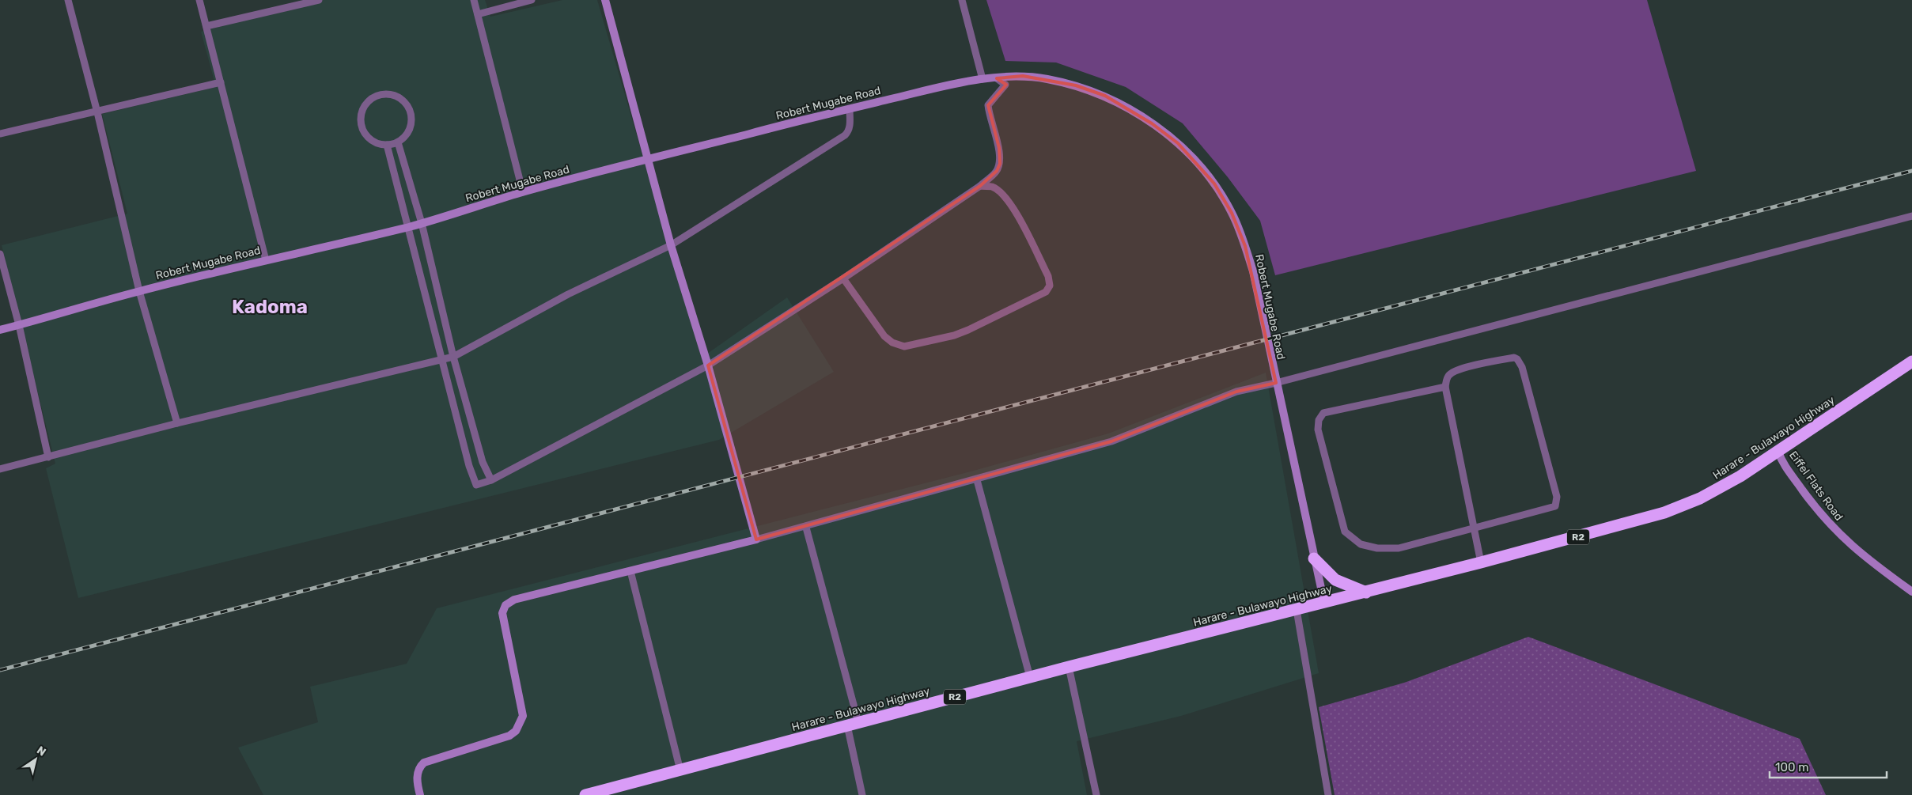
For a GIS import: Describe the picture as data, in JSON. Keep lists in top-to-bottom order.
{
  "streets": {
    "highway": ["Harare - Bulawayo Highway", "R2"],
    "street": ["Robert Mugabe Road", "Eiffel Flats Road"]
  },
  "crossings": [
    ["Robert Mugabe Road", "Harare - Bulawayo Highway"],
    ["Harare - Bulawayo Highway", "Eiffel Flats Road"]
  ],
  "districts": ["Kadoma"],
  "scale_bar": "100 m",
  "north": "top right"
}
